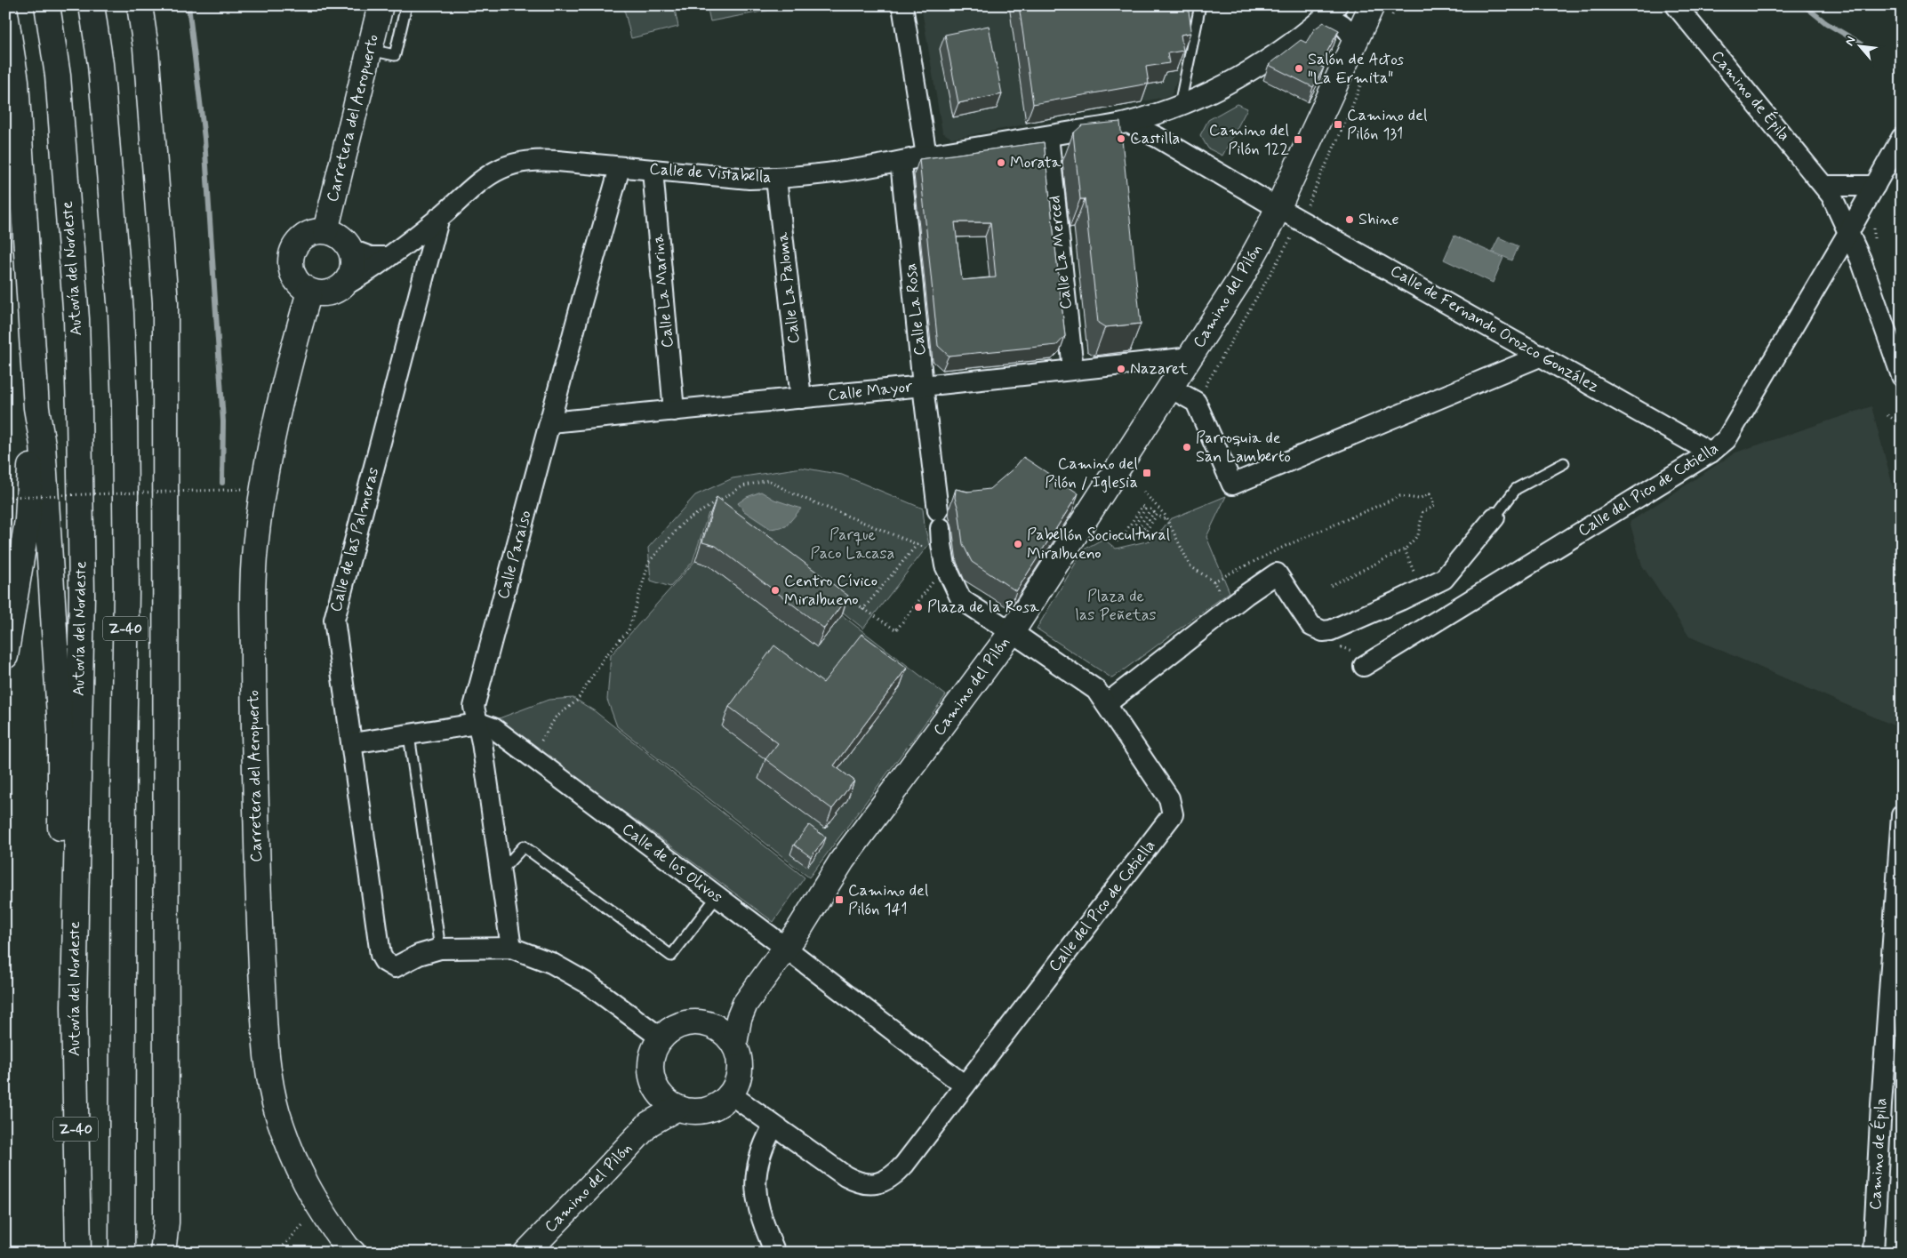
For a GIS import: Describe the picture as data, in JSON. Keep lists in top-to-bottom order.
{
  "streets": {
    "main road": [
      "Carretera del Aeropuerto",
      "Autovía del Nordeste",
      "Camino del Pilón",
      "Z-40"
    ],
    "street": [
      "Camino de Épila",
      "Calle de Vistabella",
      "Calle La Merced",
      "Calle La Paloma",
      "Calle La Marina",
      "Calle La Rosa",
      "Calle de Fernando Orozco González",
      "Calle Mayor",
      "Calle del Pico de Cotiella",
      "Calle de las Palmeras",
      "Calle Paraíso",
      "Calle de los Olivos"
    ]
  },
  "crossings": [
    ["Camino de Épila", "Calle del Pico de Cotiella"],
    ["Carretera del Aeropuerto", "Calle de Vistabella"],
    ["Calle de Vistabella", "Calle La Merced"],
    ["Calle de Vistabella", "Calle La Paloma"],
    ["Calle de Vistabella", "Calle La Marina"],
    ["Calle de Vistabella", "Calle La Rosa"],
    ["Calle de Vistabella", "Calle de Fernando Orozco González"],
    ["Calle de Vistabella", "Calle de las Palmeras"],
    ["Calle de Vistabella", "Calle Paraíso"],
    ["Calle La Merced", "Calle Mayor"],
    ["Calle La Paloma", "Calle Mayor"],
    ["Calle La Marina", "Calle Mayor"],
    ["Camino del Pilón", "Calle La Rosa"],
    ["Camino del Pilón", "Calle de Fernando Orozco González"],
    ["Camino del Pilón", "Calle Mayor"],
    ["Camino del Pilón", "Calle del Pico de Cotiella"],
    ["Camino del Pilón", "Calle de los Olivos"],
    ["Calle La Rosa", "Calle Mayor"],
    ["Calle La Rosa", "Calle del Pico de Cotiella"],
    ["Calle de Fernando Orozco González", "Calle del Pico de Cotiella"],
    ["Calle Mayor", "Calle Paraíso"],
    ["Calle del Pico de Cotiella", "Calle de los Olivos"],
    ["Calle de las Palmeras", "Calle de los Olivos"],
    ["Calle Paraíso", "Calle de los Olivos"]
  ],
  "parks": ["Parque Paco Lacasa", "Plaza de las Peñetas"],
  "places": {
    "other": [
      "Salón de Actos \"La Ermita\"",
      "Castilla",
      "Morata",
      "Shine",
      "Nazaret",
      "Parroquia de San Lamberto",
      "Pabellón Sociocultural Miralbueno",
      "Centro Cívico Miralbueno",
      "Plaza de la Rosa"
    ],
    "transit": [
      "Camino del Pilón 131",
      "Camino del Pilón 122",
      "Camino del Pilón / Iglesia",
      "Camino del Pilón 141"
    ]
  },
  "north": "top left"
}
